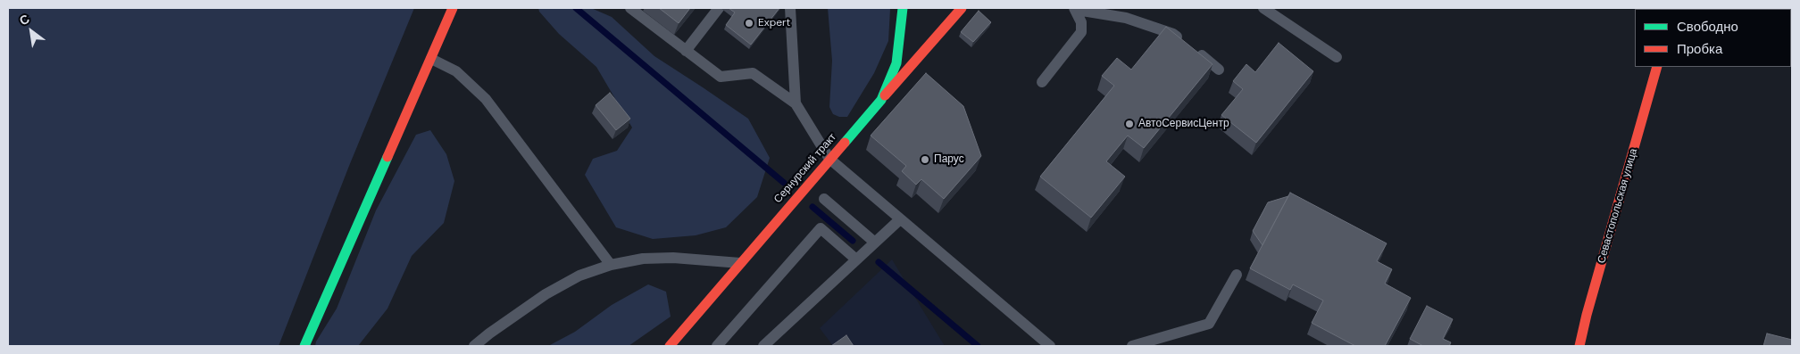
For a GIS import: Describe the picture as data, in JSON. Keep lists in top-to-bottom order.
{
  "streets": {
    "main road": ["Сернурский тракт", "Севастопольская улица"]
  },
  "places": ["Expert", "АвтоСервисЦентр", "Парус"],
  "legend": ["Свободно", "Пробка"],
  "north": "top left"
}
